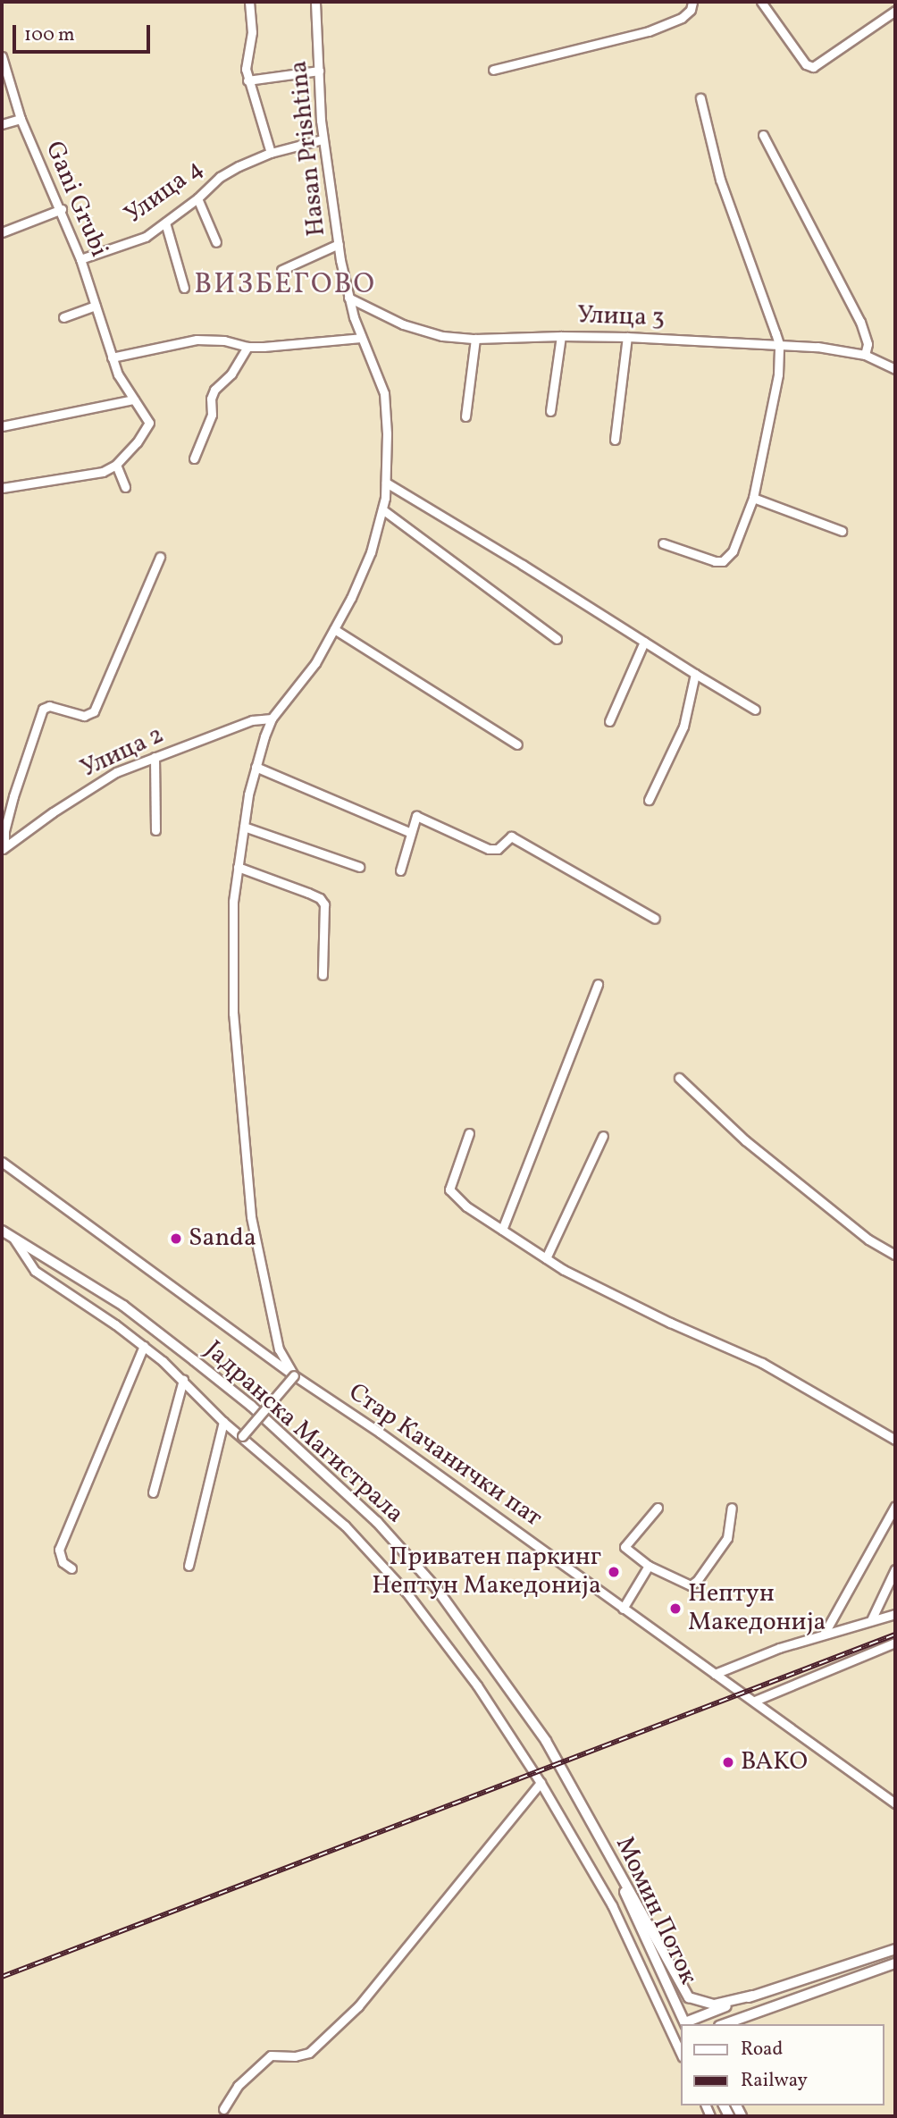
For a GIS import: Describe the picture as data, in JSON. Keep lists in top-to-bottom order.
{
  "streets": {
    "street": [
      "Hasan Prishtina",
      "Улица 4",
      "Gani Grubi",
      "Улица 3",
      "Улица 2",
      "Јадранска Магистрала",
      "Стар Качанички пат",
      "Момин Поток"
    ]
  },
  "crossings": [
    ["Hasan Prishtina", "Улица 4"],
    ["Hasan Prishtina", "Улица 3"],
    ["Hasan Prishtina", "Улица 2"],
    ["Улица 4", "Gani Grubi"],
    ["Јадранска Магистрала", "Момин Поток"]
  ],
  "districts": ["ВИЗБЕГОВО"],
  "places": [
    "Sanda",
    "Приватен паркинг Нептун Македонија",
    "Нептун Македонија",
    "BAKO"
  ],
  "legend": ["Road", "Railway"],
  "scale_bar": "100 m"
}
